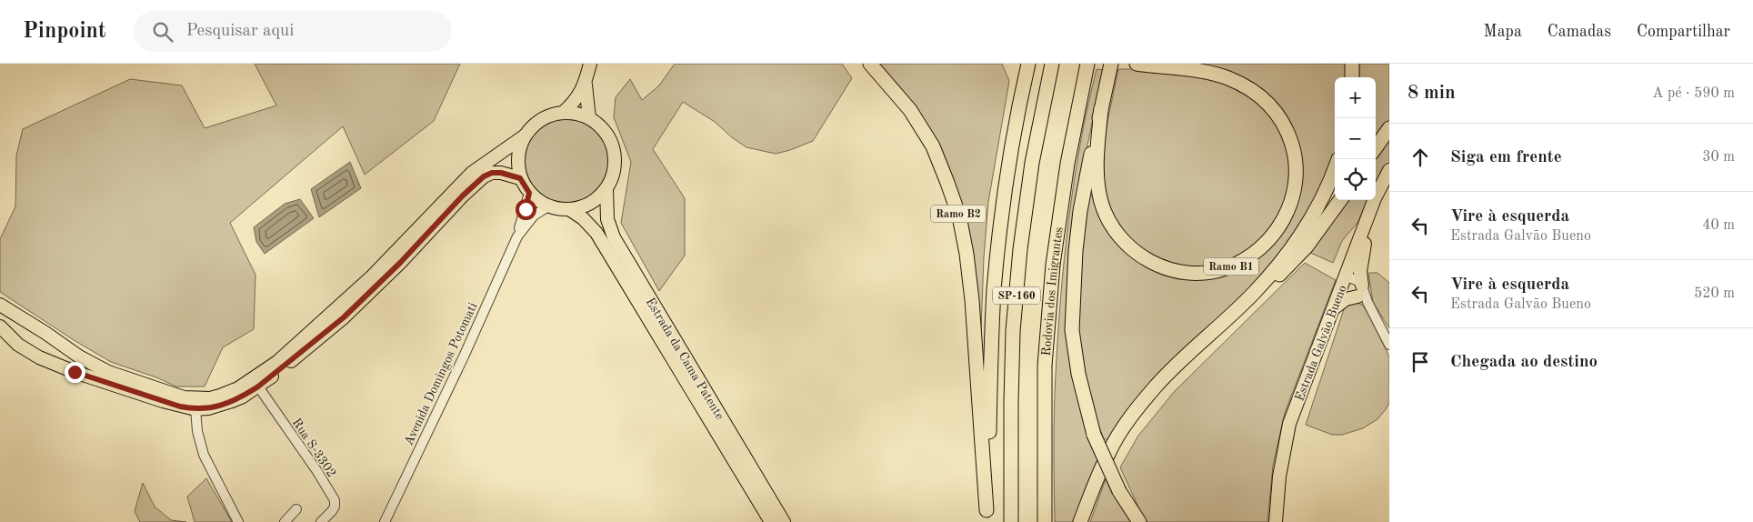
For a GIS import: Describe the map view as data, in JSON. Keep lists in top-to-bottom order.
{
  "streets": {
    "highway": [
      "Ramo B2",
      "Ramo B1",
      "Rodovia dos Imigrantes",
      "SP-160"
    ],
    "main road": ["Estrada Galvão Bueno", "Estrada da Cama Patente"],
    "street": ["Avenida Domingos Potomati", "Rua S-3302"]
  },
  "crossings": [
    ["Estrada da Cama Patente", "Avenida Domingos Potomati"]
  ],
  "page": {
    "header": "Pinpoint",
    "search": "Pesquisar aqui",
    "nav": ["Mapa", "Camadas", "Compartilhar"],
    "heading": ["8 min", "A pé · 590 m"],
    "map_buttons": ["+", "−"],
    "list": [
      ["Siga em frente", "30 m"],
      ["Vire à esquerda", "Estrada Galvão Bueno", "40 m"],
      ["Vire à esquerda", "Estrada Galvão Bueno", "520 m"],
      "Chegada ao destino"
    ]
  }
}
